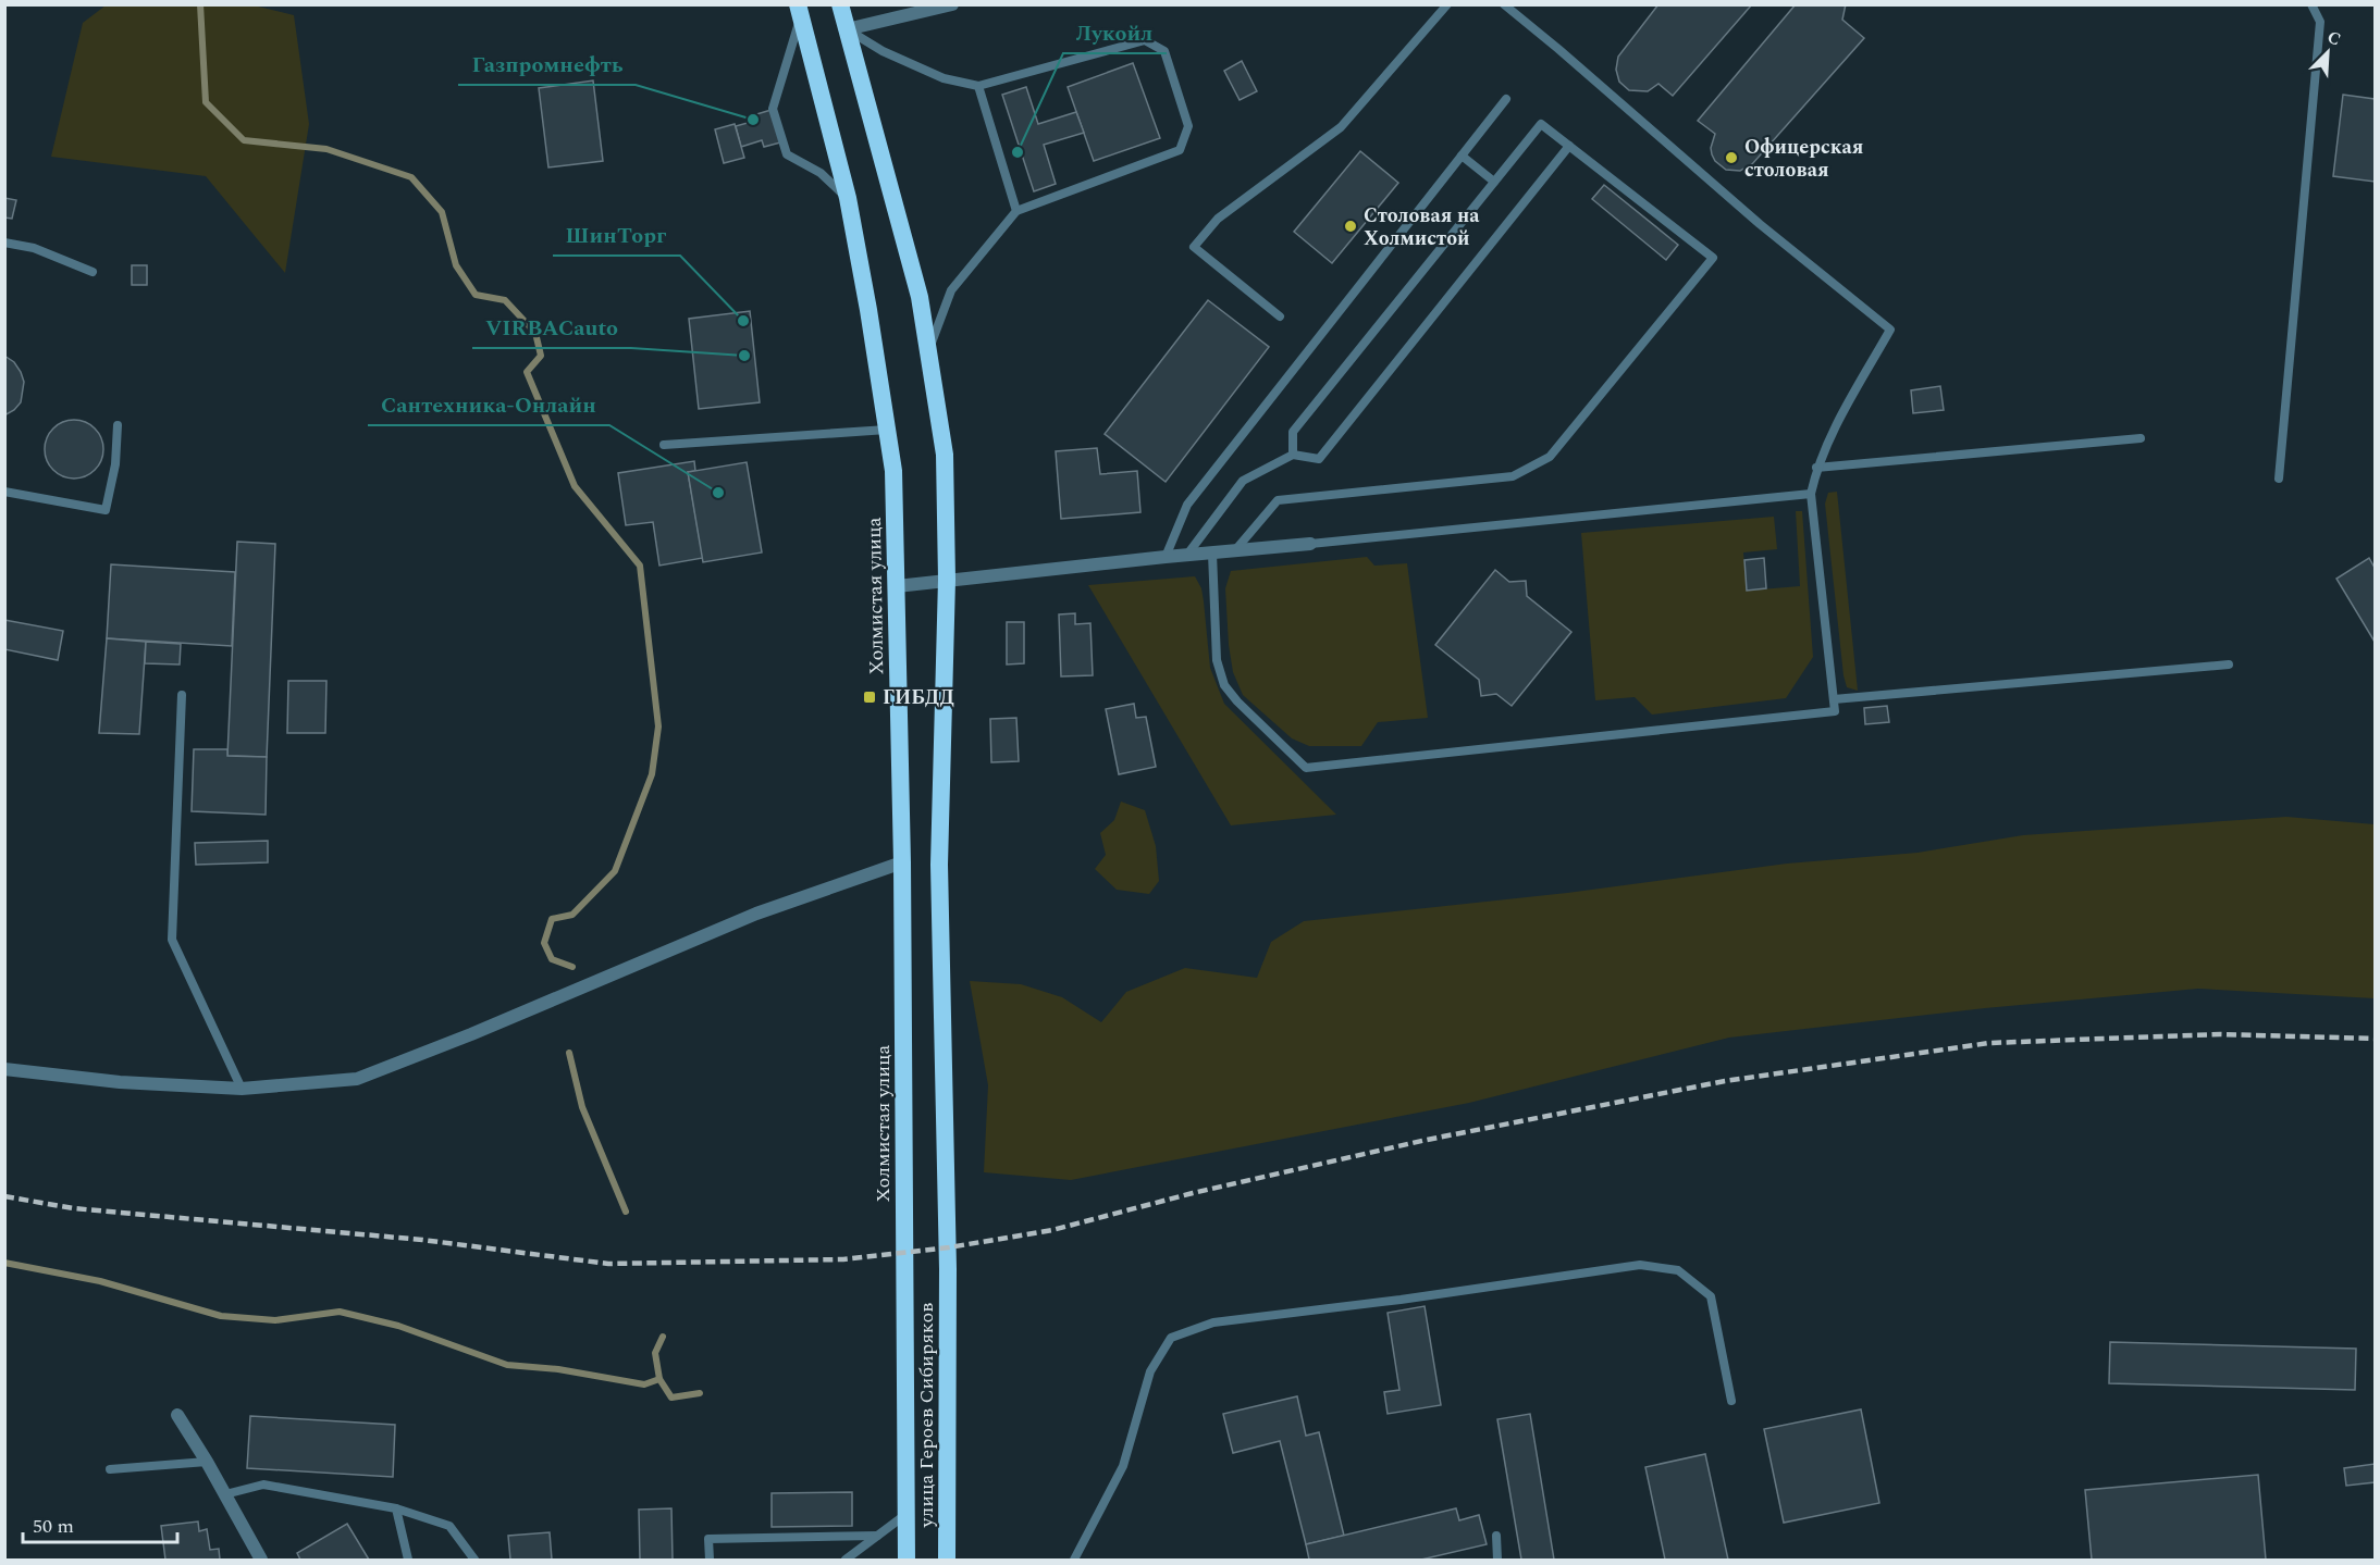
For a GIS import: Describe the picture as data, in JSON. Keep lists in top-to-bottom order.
{
  "streets": {
    "highway": ["Холмистая улица", "улица Героев Сибиряков"]
  },
  "crossings": [
    ["Холмистая улица", "улица Героев Сибиряков"]
  ],
  "places": {
    "other": [
      "Газпромнефть",
      "Лукойл",
      "Офицерская столовая",
      "Столовая на Холмистой",
      "ШинТорг",
      "VIRBACauto",
      "Сантехника-Онлайн"
    ],
    "transit": ["ГИБДД"]
  },
  "scale_bar": "50 m",
  "north": "top right"
}
